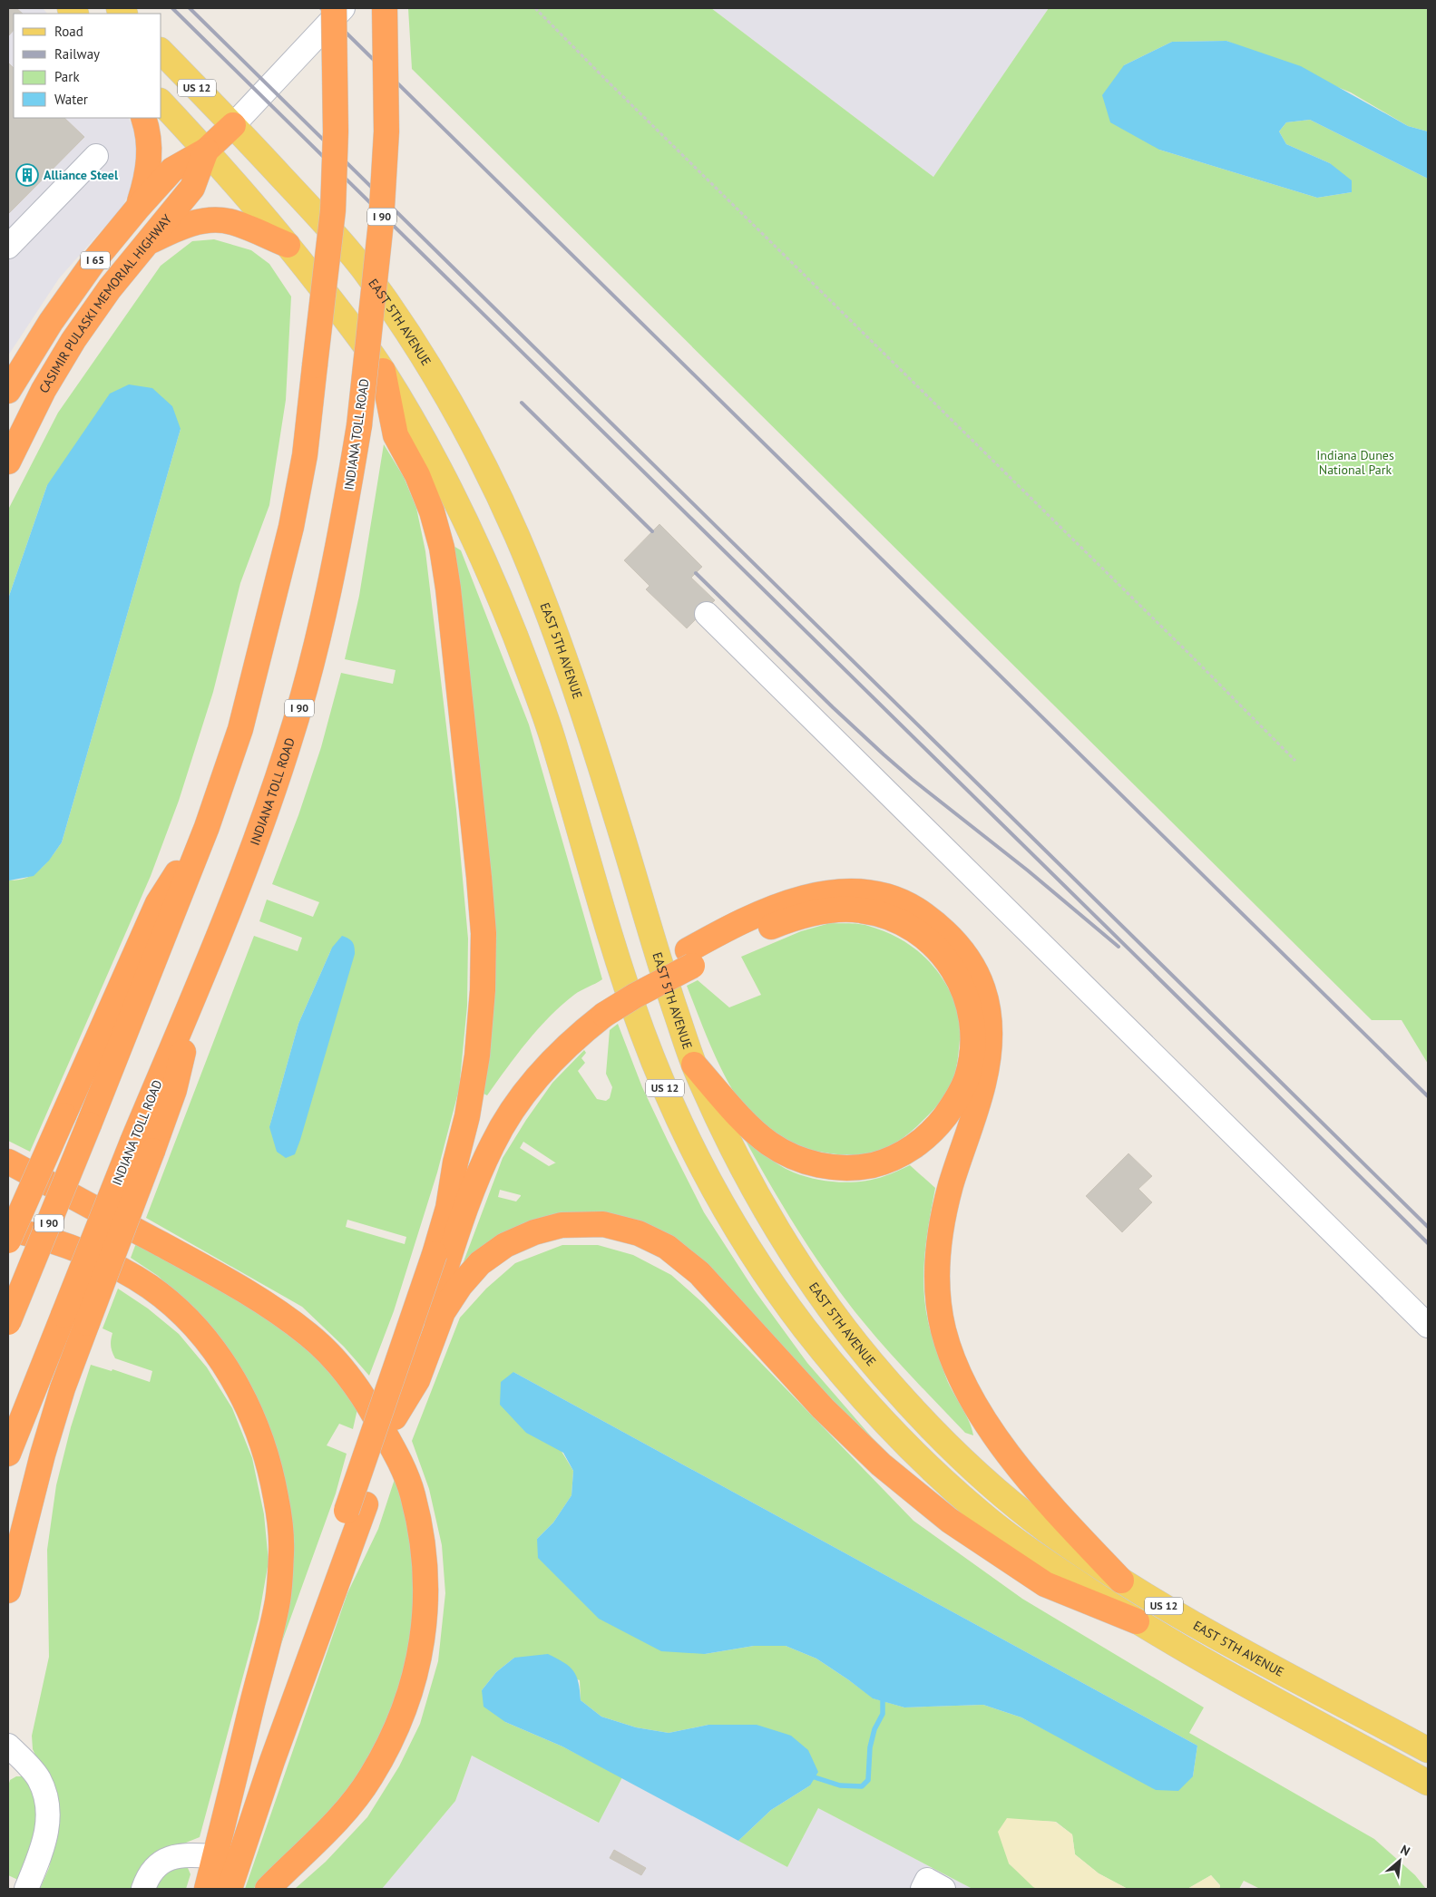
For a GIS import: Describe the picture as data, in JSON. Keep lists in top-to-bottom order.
{
  "streets": {
    "highway": [
      "I 90",
      "I 65",
      "CASIMIR PULASKI MEMORIAL HIGHWAY",
      "INDIANA TOLL ROAD"
    ],
    "main road": ["US 12", "EAST 5TH AVENUE"]
  },
  "crossings": [
    ["US 12", "CASIMIR PULASKI MEMORIAL HIGHWAY"],
    ["CASIMIR PULASKI MEMORIAL HIGHWAY", "EAST 5TH AVENUE"]
  ],
  "parks": ["Indiana Dunes National Park"],
  "places": {
    "building": ["Alliance Steel"]
  },
  "legend": [
    "Road",
    "Railway",
    "Park",
    "Water"
  ],
  "north": "top right"
}
